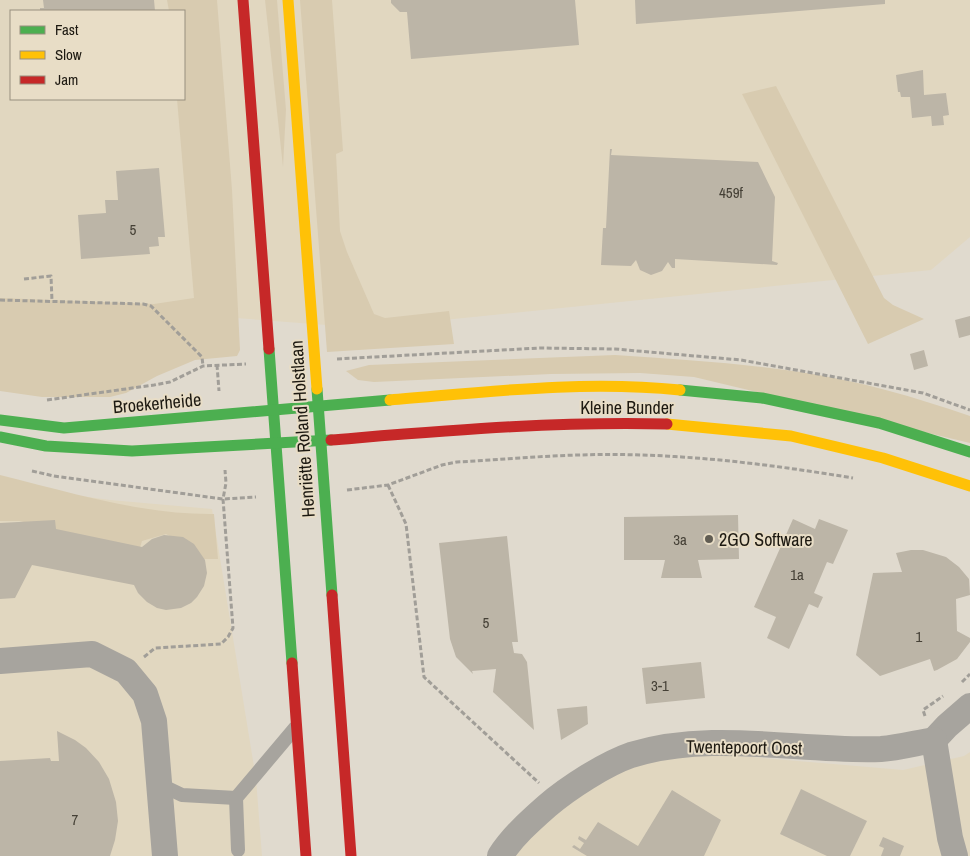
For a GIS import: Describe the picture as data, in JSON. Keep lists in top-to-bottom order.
{
  "streets": {
    "main road": ["Broekerheide", "Kleine Bunder", "Henriëtte Roland Holstlaan"],
    "street": ["Twentepoort Oost"]
  },
  "crossings": [
    ["Broekerheide", "Kleine Bunder"],
    ["Broekerheide", "Henriëtte Roland Holstlaan"],
    ["Kleine Bunder", "Henriëtte Roland Holstlaan"]
  ],
  "places": ["2GO Software"],
  "house_numbers": [
    "459f",
    "5",
    "3a",
    "1a",
    "5",
    "1",
    "3-1",
    "7"
  ],
  "legend": ["Fast", "Slow", "Jam"]
}
